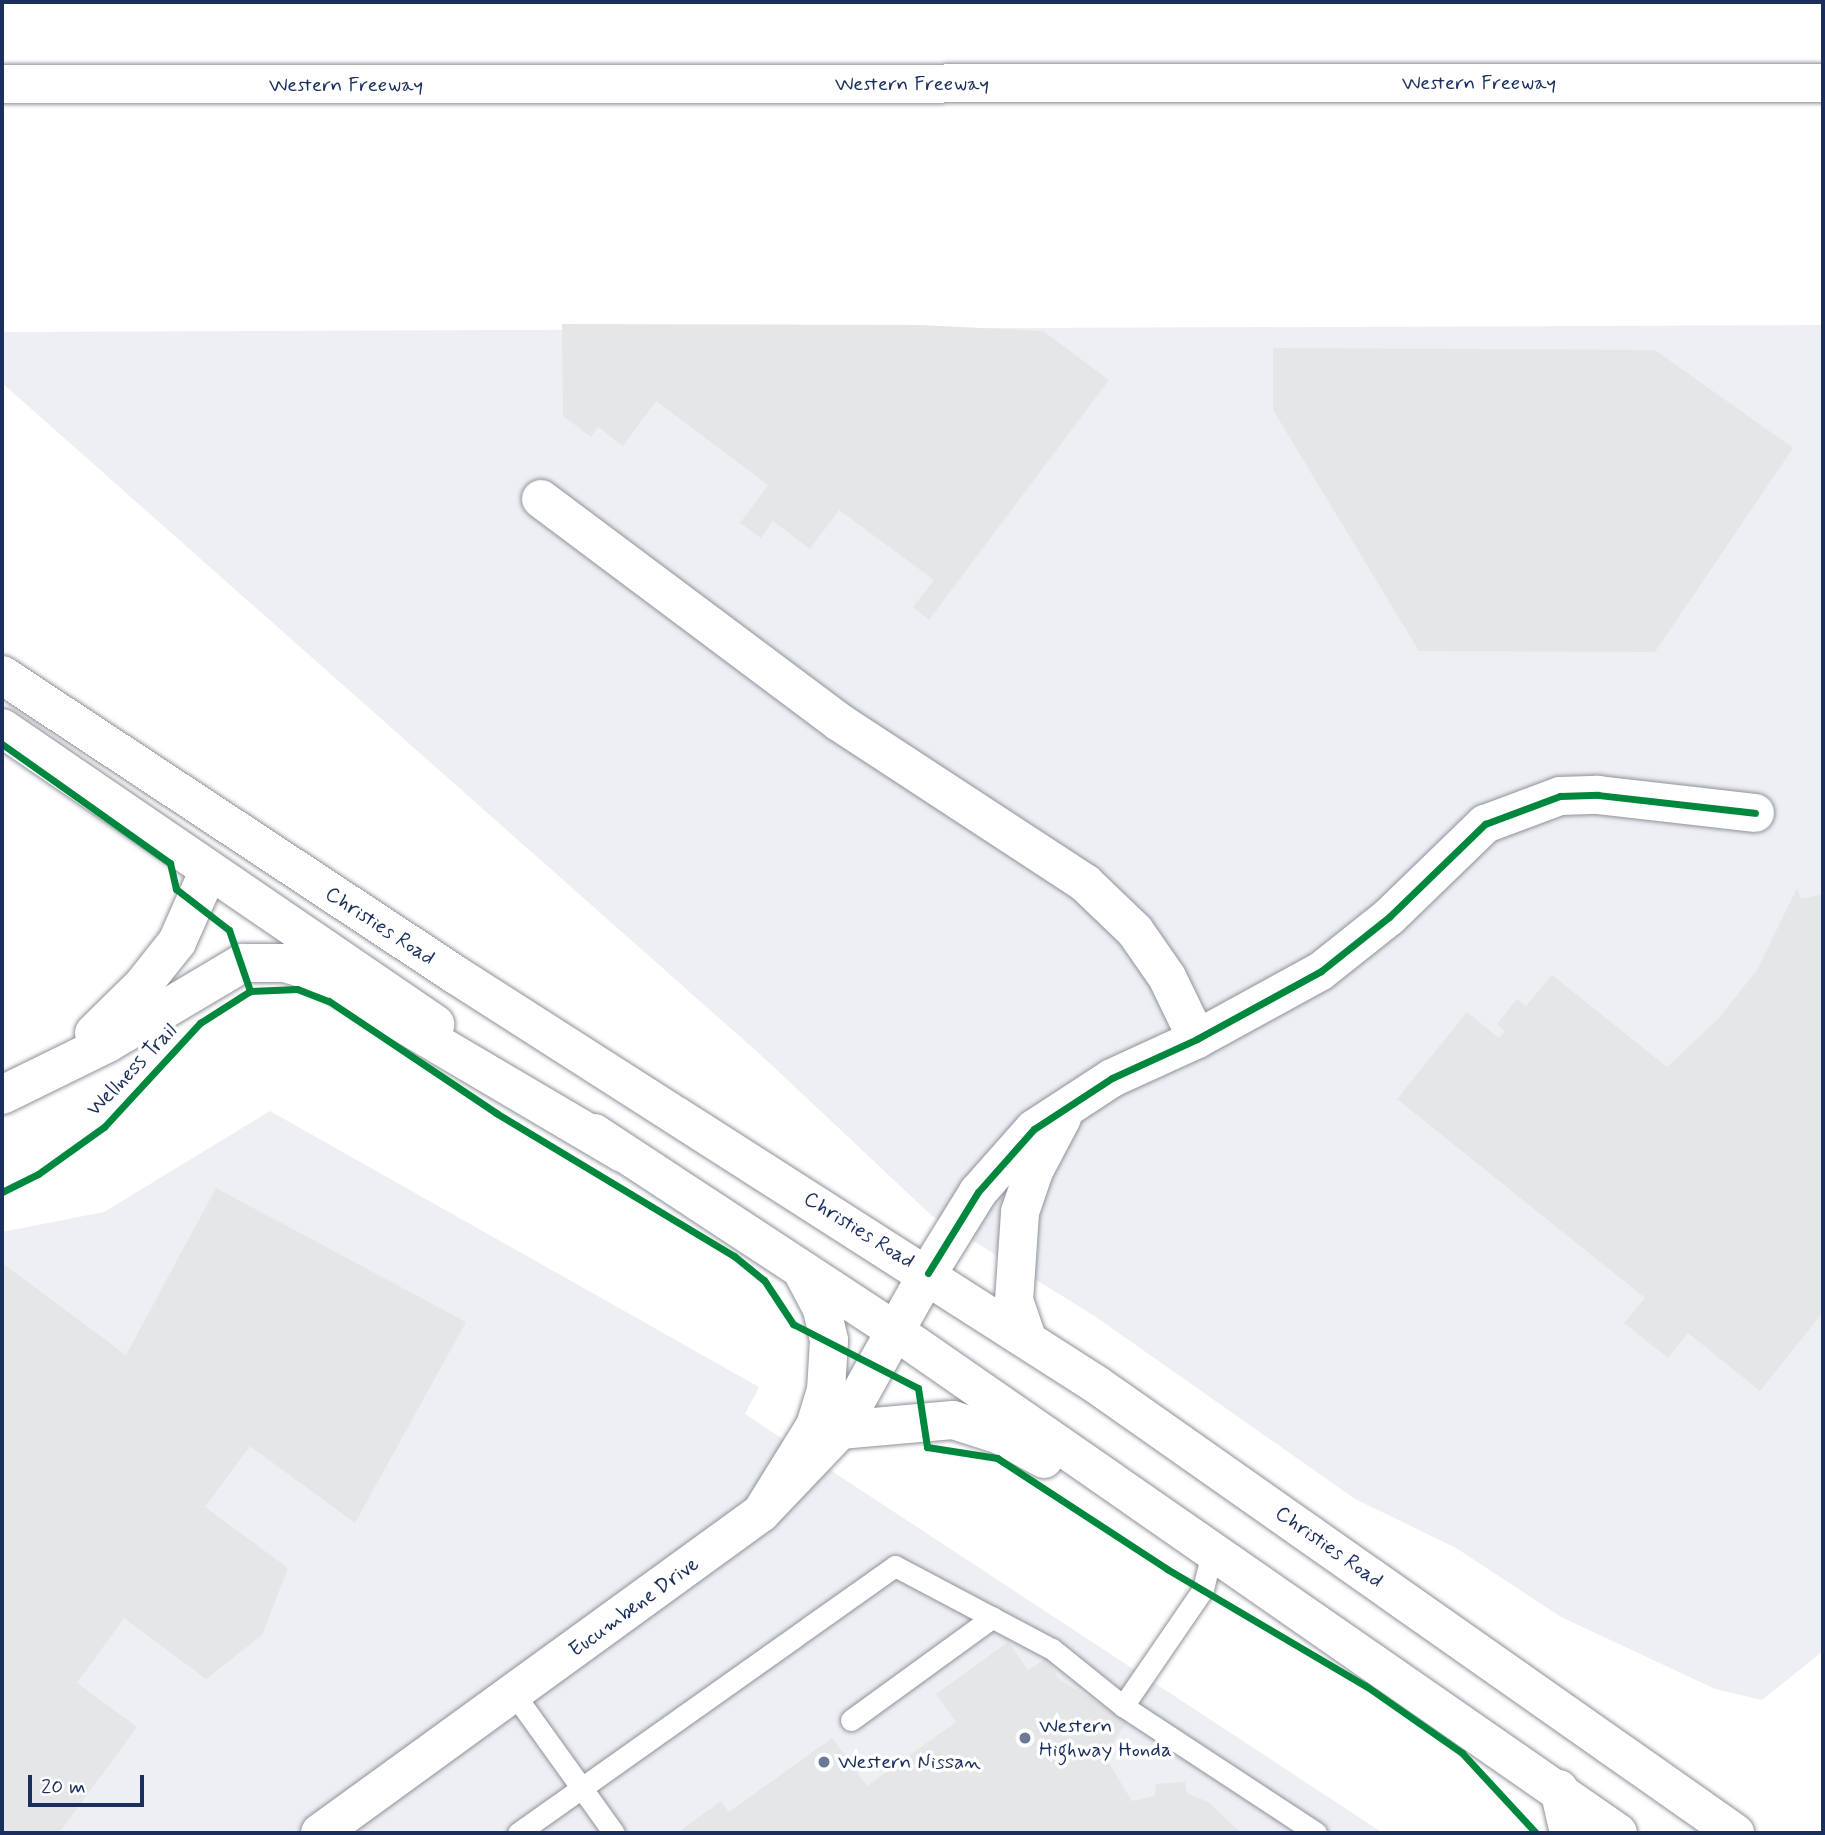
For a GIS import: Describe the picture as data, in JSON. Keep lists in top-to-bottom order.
{
  "streets": {
    "main road": ["Western Freeway", "Christies Road", "Eucumbene Drive"],
    "cycle path": ["Wellness Trail"]
  },
  "crossings": [
    ["Christies Road", "Eucumbene Drive"]
  ],
  "places": ["Western Highway Honda", "Western Nissan"],
  "scale_bar": "20 m"
}
